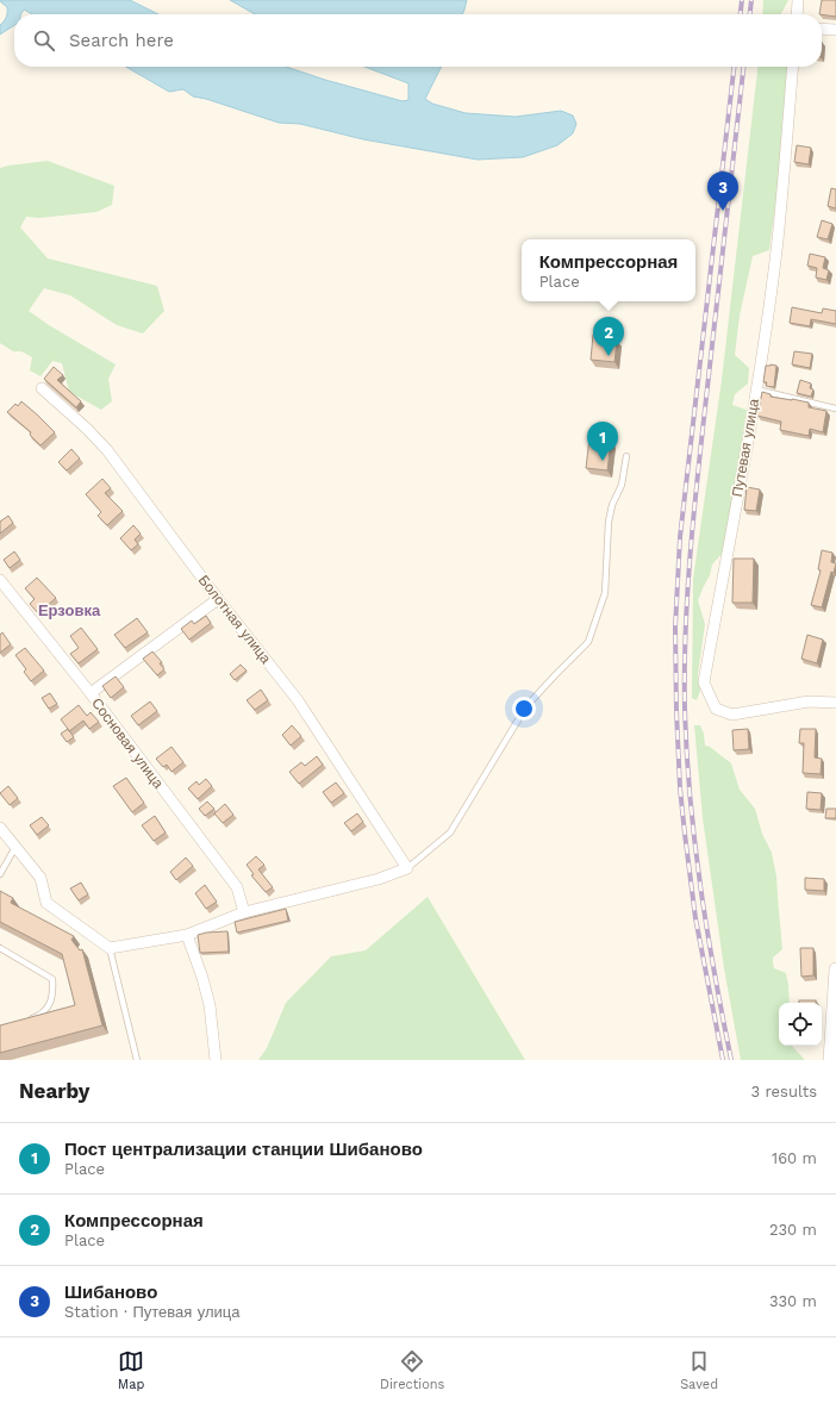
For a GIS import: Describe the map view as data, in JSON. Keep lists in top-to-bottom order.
{
  "streets": {
    "street": ["Путевая улица", "Болотная улица", "Сосновая улица"]
  },
  "districts": ["Ерзовка"],
  "page": {
    "search": "Search here",
    "pins": ["3", "2", "1"],
    "popup": ["Компрессорная", "Place"],
    "heading": ["Nearby", "3 results"],
    "list": [
      {
        "mark": "1",
        "name": "Пост централизации станции Шибаново",
        "note": "Place",
        "value": "160 m"
      },
      {
        "mark": "2",
        "name": "Компрессорная",
        "note": "Place",
        "value": "230 m"
      },
      {
        "mark": "3",
        "name": "Шибаново",
        "note": "Station · Путевая улица",
        "value": "330 m"
      }
    ],
    "nav": ["Map", "Directions", "Saved"]
  }
}
